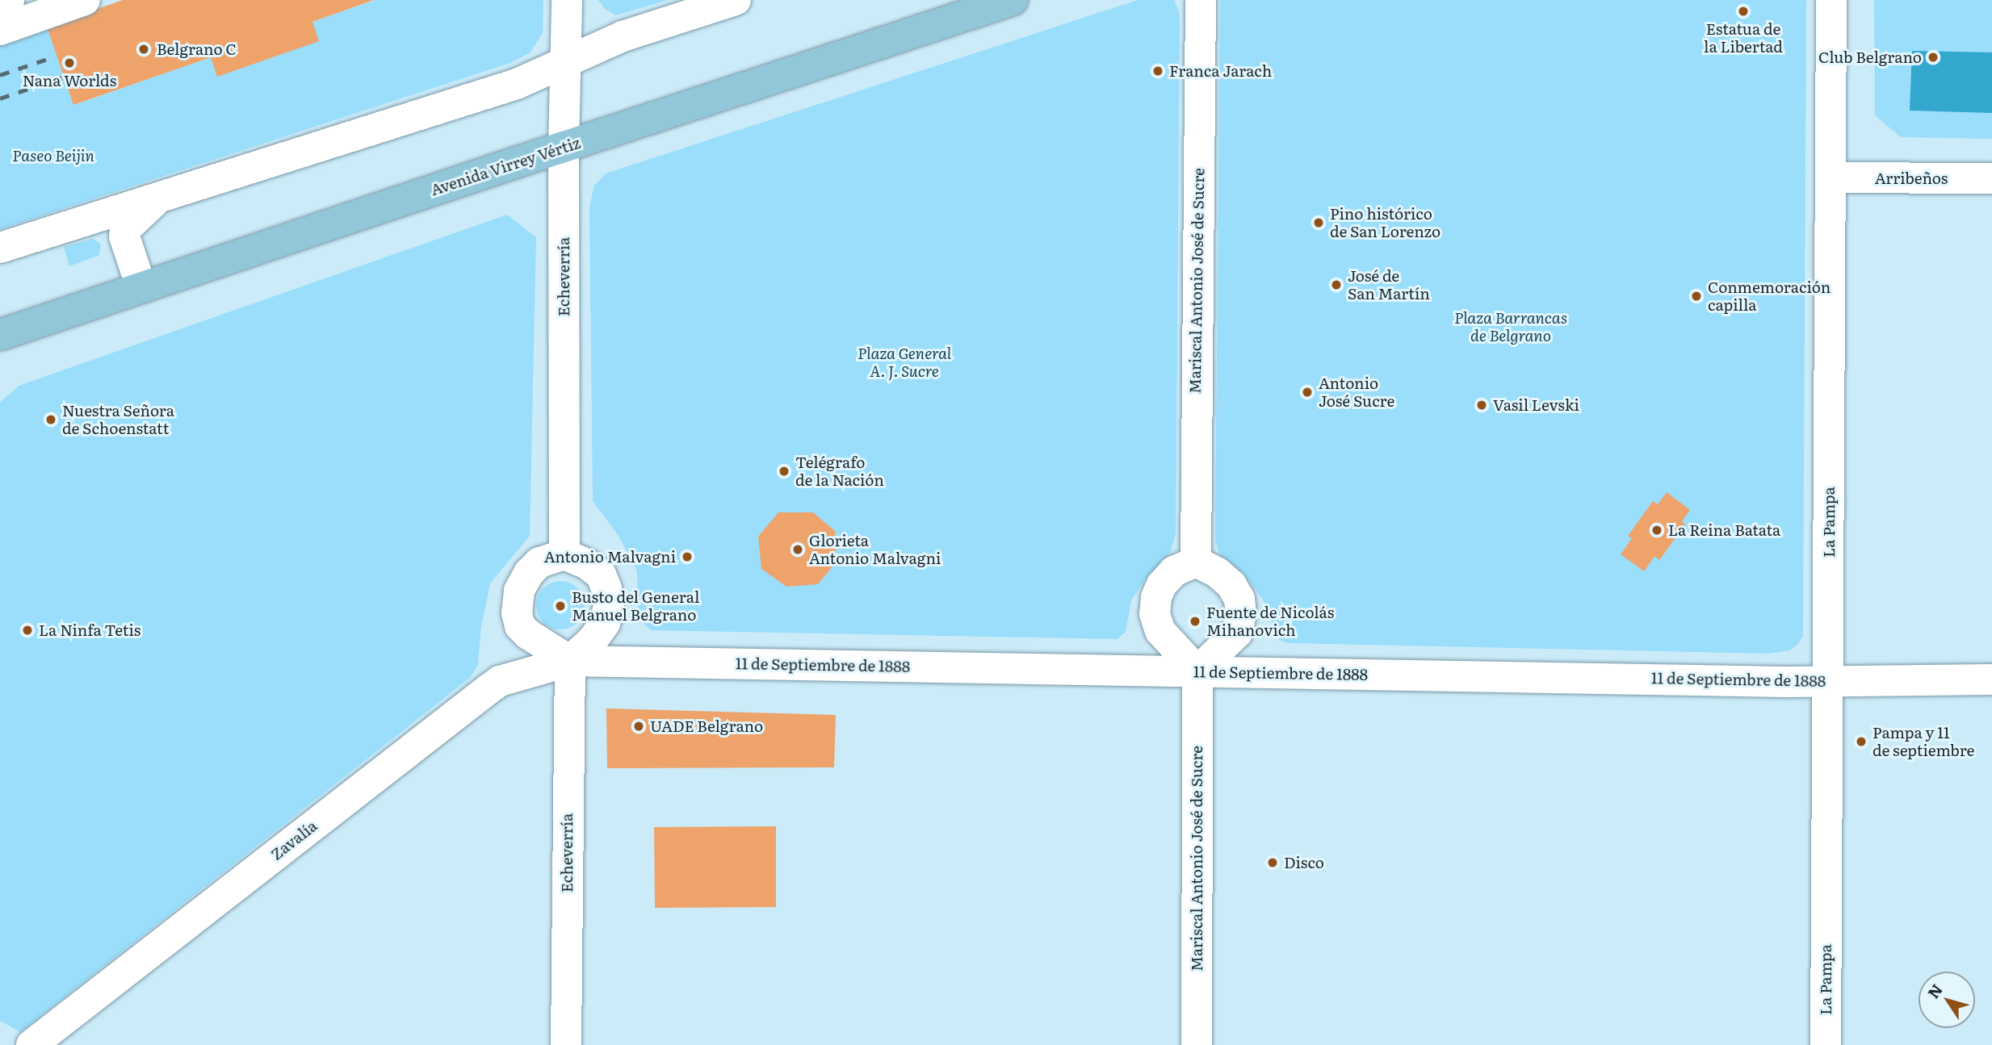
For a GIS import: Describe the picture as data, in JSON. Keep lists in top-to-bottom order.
{
  "streets": {
    "main road": ["Avenida Virrey Vértiz"],
    "street": [
      "Arribeños",
      "Echeverría",
      "Mariscal Antonio José de Sucre",
      "La Pampa",
      "11 de Septiembre de 1888",
      "Zavalía"
    ]
  },
  "crossings": [
    ["Avenida Virrey Vértiz", "Echeverría"],
    ["Arribeños", "La Pampa"],
    ["Echeverría", "11 de Septiembre de 1888"],
    ["Echeverría", "Zavalía"],
    ["Mariscal Antonio José de Sucre", "11 de Septiembre de 1888"],
    ["La Pampa", "11 de Septiembre de 1888"],
    ["11 de Septiembre de 1888", "Zavalía"]
  ],
  "parks": ["Paseo Beijin", "Plaza Barrancas de Belgrano", "Plaza General A. J. Sucre"],
  "places": [
    "Estatua de la Libertad",
    "Belgrano C",
    "Club Belgrano",
    "Nana Worlds",
    "Franca Jarach",
    "Pino histórico de San Lorenzo",
    "José de San Martín",
    "Conmemoración capilla",
    "Antonio José Sucre",
    "Vasil Levski",
    "Nuestra Señora de Schoenstatt",
    "Telégrafo de la Nación",
    "La Reina Batata",
    "Glorieta Antonio Malvagni",
    "Antonio Malvagni",
    "Busto del General Manuel Belgrano",
    "Fuente de Nicolás Mihanovich",
    "La Ninfa Tetis",
    "UADE Belgrano",
    "Pampa y 11 de septiembre",
    "Disco"
  ],
  "north": "top left"
}
